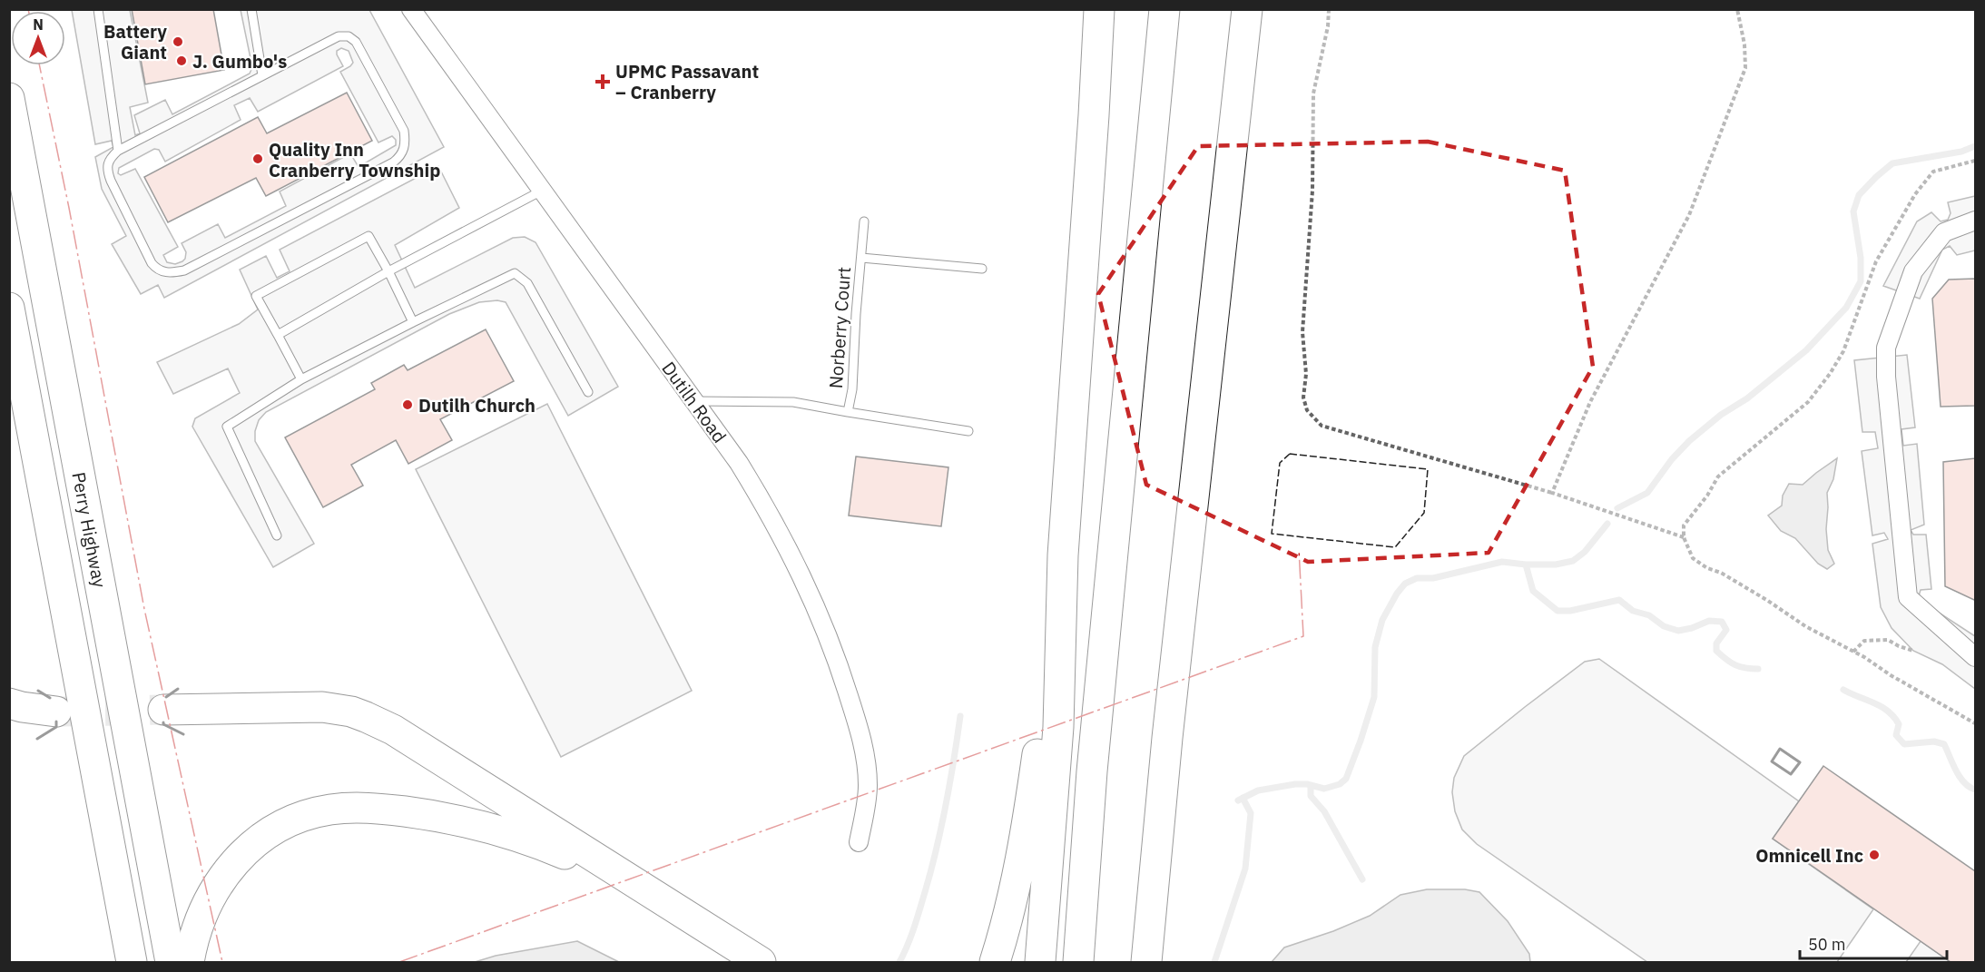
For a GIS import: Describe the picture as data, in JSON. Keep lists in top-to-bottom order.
{
  "streets": {
    "highway": ["Perry Highway"],
    "street": ["Dutilh Road"],
    "lane": ["Norberry Court"]
  },
  "crossings": [
    ["Norberry Court", "Dutilh Road"]
  ],
  "places": {
    "other": [
      "Battery Giant",
      "J. Gumbo's",
      "Quality Inn Cranberry Township",
      "Dutilh Church",
      "Omnicell Inc"
    ],
    "health": ["UPMC Passavant – Cranberry"]
  },
  "scale_bar": "50 m",
  "north": "top"
}
